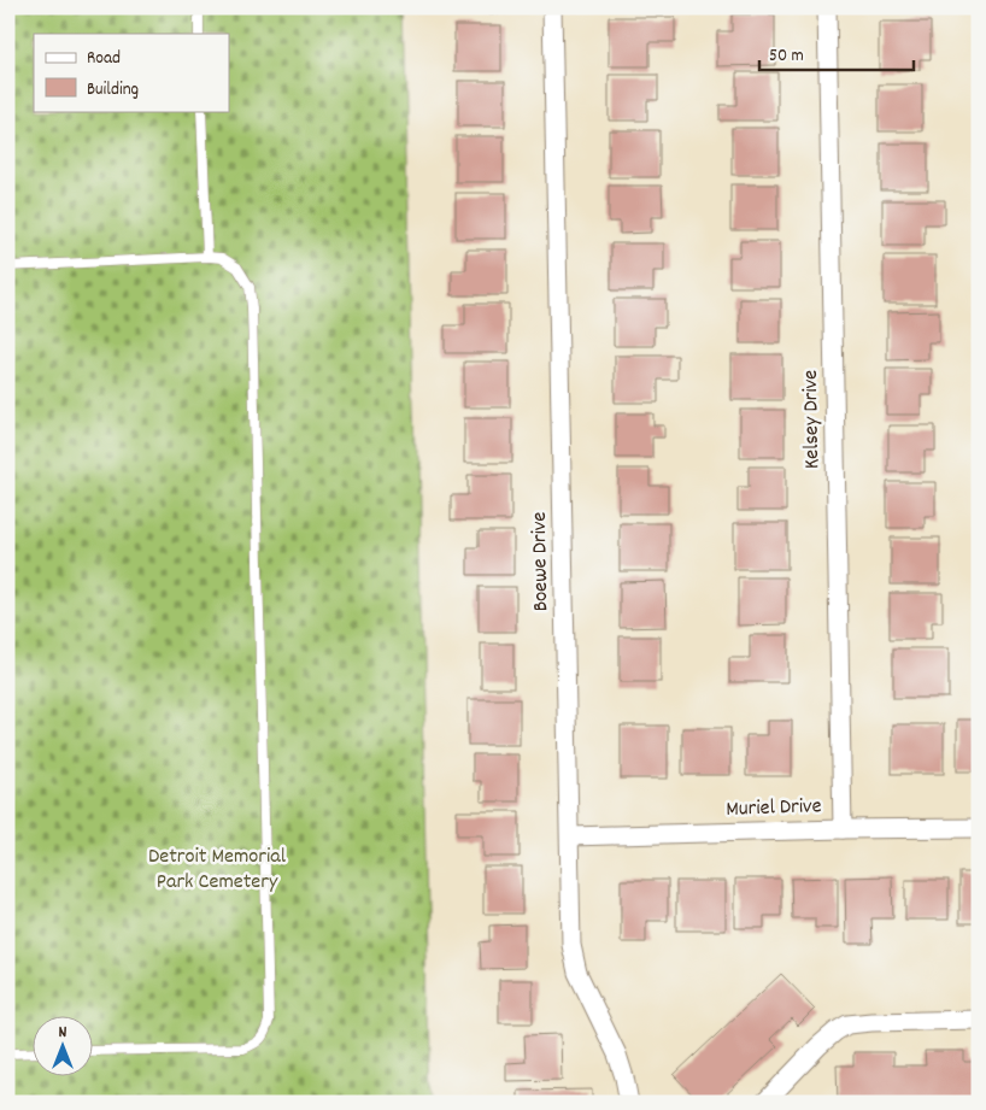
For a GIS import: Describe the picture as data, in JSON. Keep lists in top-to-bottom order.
{
  "streets": {
    "street": ["Kelsey Drive", "Boewe Drive", "Muriel Drive"]
  },
  "crossings": [
    ["Kelsey Drive", "Muriel Drive"],
    ["Boewe Drive", "Muriel Drive"]
  ],
  "parks": ["Detroit Memorial Park Cemetery"],
  "legend": ["Road", "Building"],
  "scale_bar": "50 m",
  "north": "top"
}
